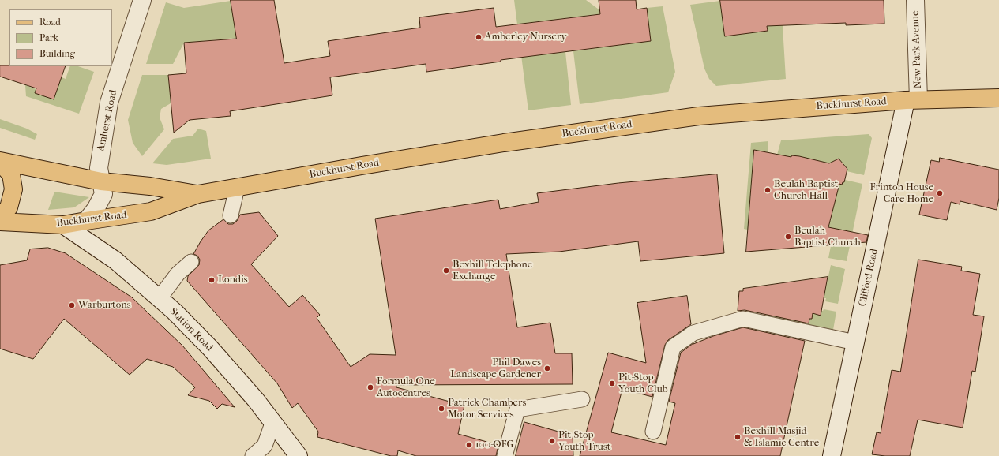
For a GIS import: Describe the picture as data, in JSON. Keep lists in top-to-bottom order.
{
  "streets": {
    "main road": ["Buckhurst Road"],
    "street": [
      "New Park Avenue",
      "Amherst Road",
      "Clifford Road",
      "Station Road"
    ]
  },
  "crossings": [
    ["New Park Avenue", "Buckhurst Road"],
    ["New Park Avenue", "Clifford Road"],
    ["Buckhurst Road", "Amherst Road"],
    ["Buckhurst Road", "Clifford Road"],
    ["Buckhurst Road", "Station Road"]
  ],
  "places": [
    "Amberley Nursery",
    "Beulah Baptist Church Hall",
    "Frinton House Care Home",
    "Beulah Baptist Church",
    "Bexhill Telephone Exchange",
    "Londis",
    "Warburtons",
    "Phil Dawes Landscape Gardener",
    "Pit-Stop Youth Club",
    "Formula One Autocentres",
    "Patrick Chambers Motor Services",
    "Bexhill Masjid & Islamic Centre",
    "Pit-Stop Youth Trust",
    "100-OFG"
  ],
  "legend": ["Road", "Park", "Building"]
}
